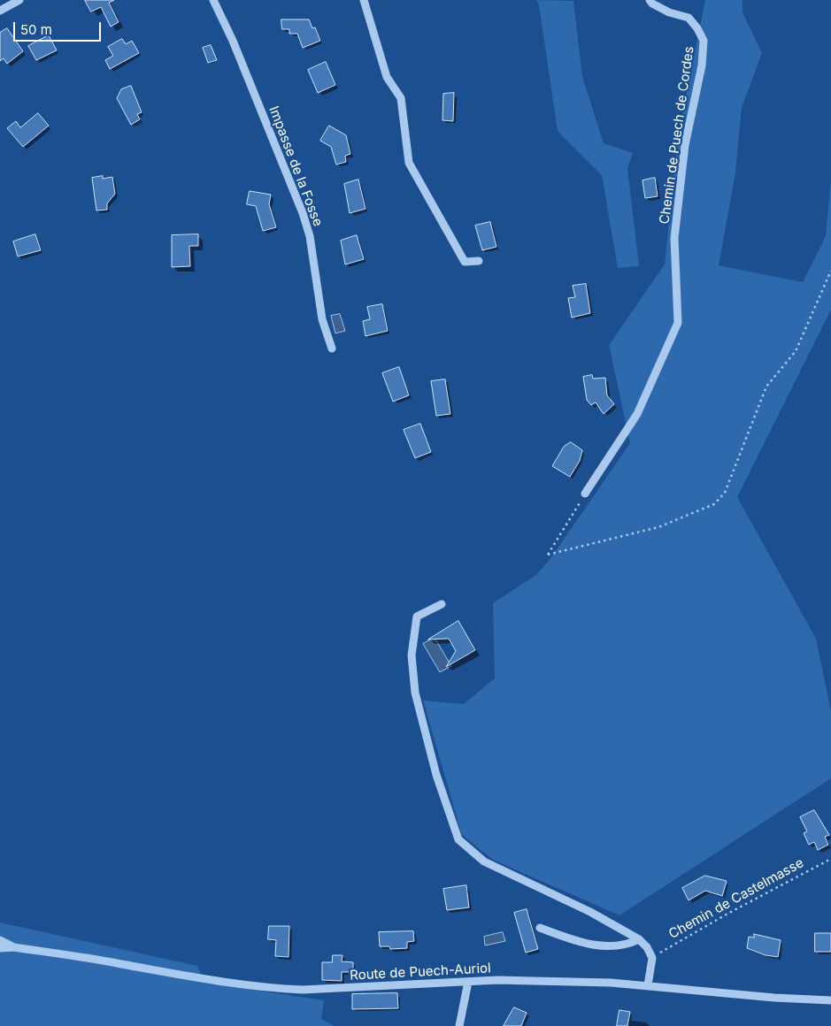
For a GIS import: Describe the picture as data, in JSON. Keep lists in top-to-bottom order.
{
  "streets": {
    "street": ["Chemin de Puech de Cordes", "Impasse de la Fosse", "Route de Puech-Auriol"],
    "path": ["Chemin de Castelmasse"]
  },
  "scale_bar": "50 m"
}
